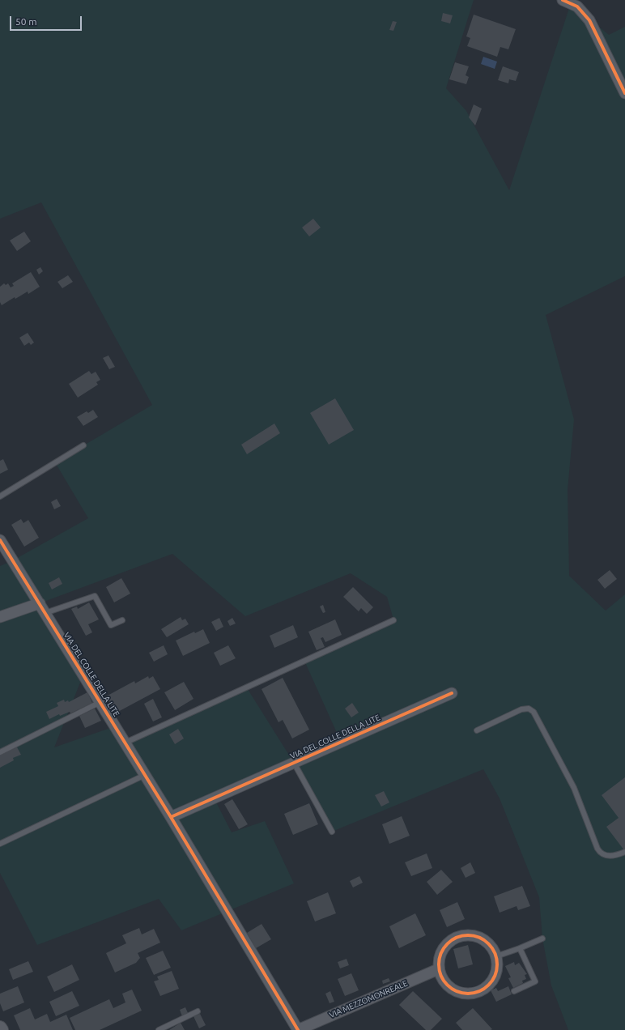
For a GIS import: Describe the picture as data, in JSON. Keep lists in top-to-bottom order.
{
  "streets": {
    "street": ["VIA DEL COLLE DELLA LITE", "VIA MEZZOMONREALE"]
  },
  "crossings": [
    ["VIA DEL COLLE DELLA LITE", "VIA MEZZOMONREALE"]
  ],
  "scale_bar": "50 m"
}
